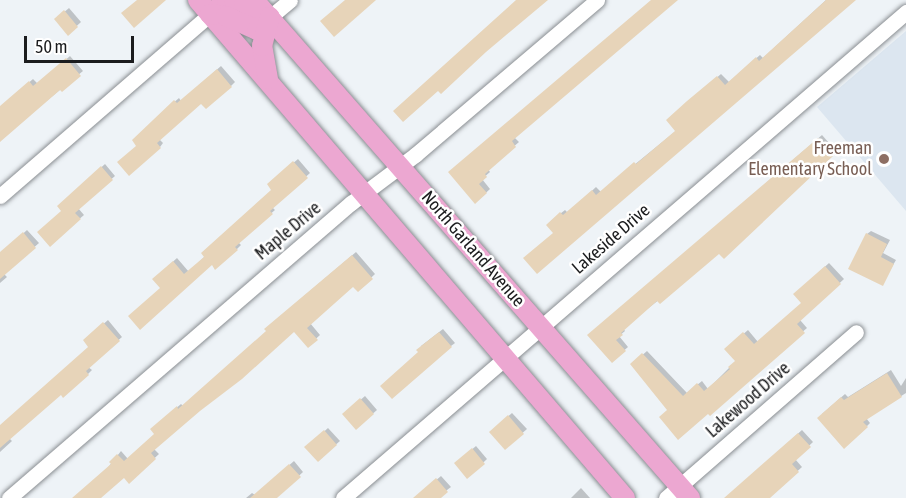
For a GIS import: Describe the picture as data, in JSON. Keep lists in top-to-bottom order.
{
  "streets": {
    "main road": ["North Garland Avenue"],
    "street": ["Maple Drive", "Lakeside Drive", "Lakewood Drive"]
  },
  "crossings": [
    ["Maple Drive", "North Garland Avenue"],
    ["Lakeside Drive", "North Garland Avenue"],
    ["North Garland Avenue", "Lakewood Drive"]
  ],
  "places": ["Freeman Elementary School"],
  "scale_bar": "50 m"
}
